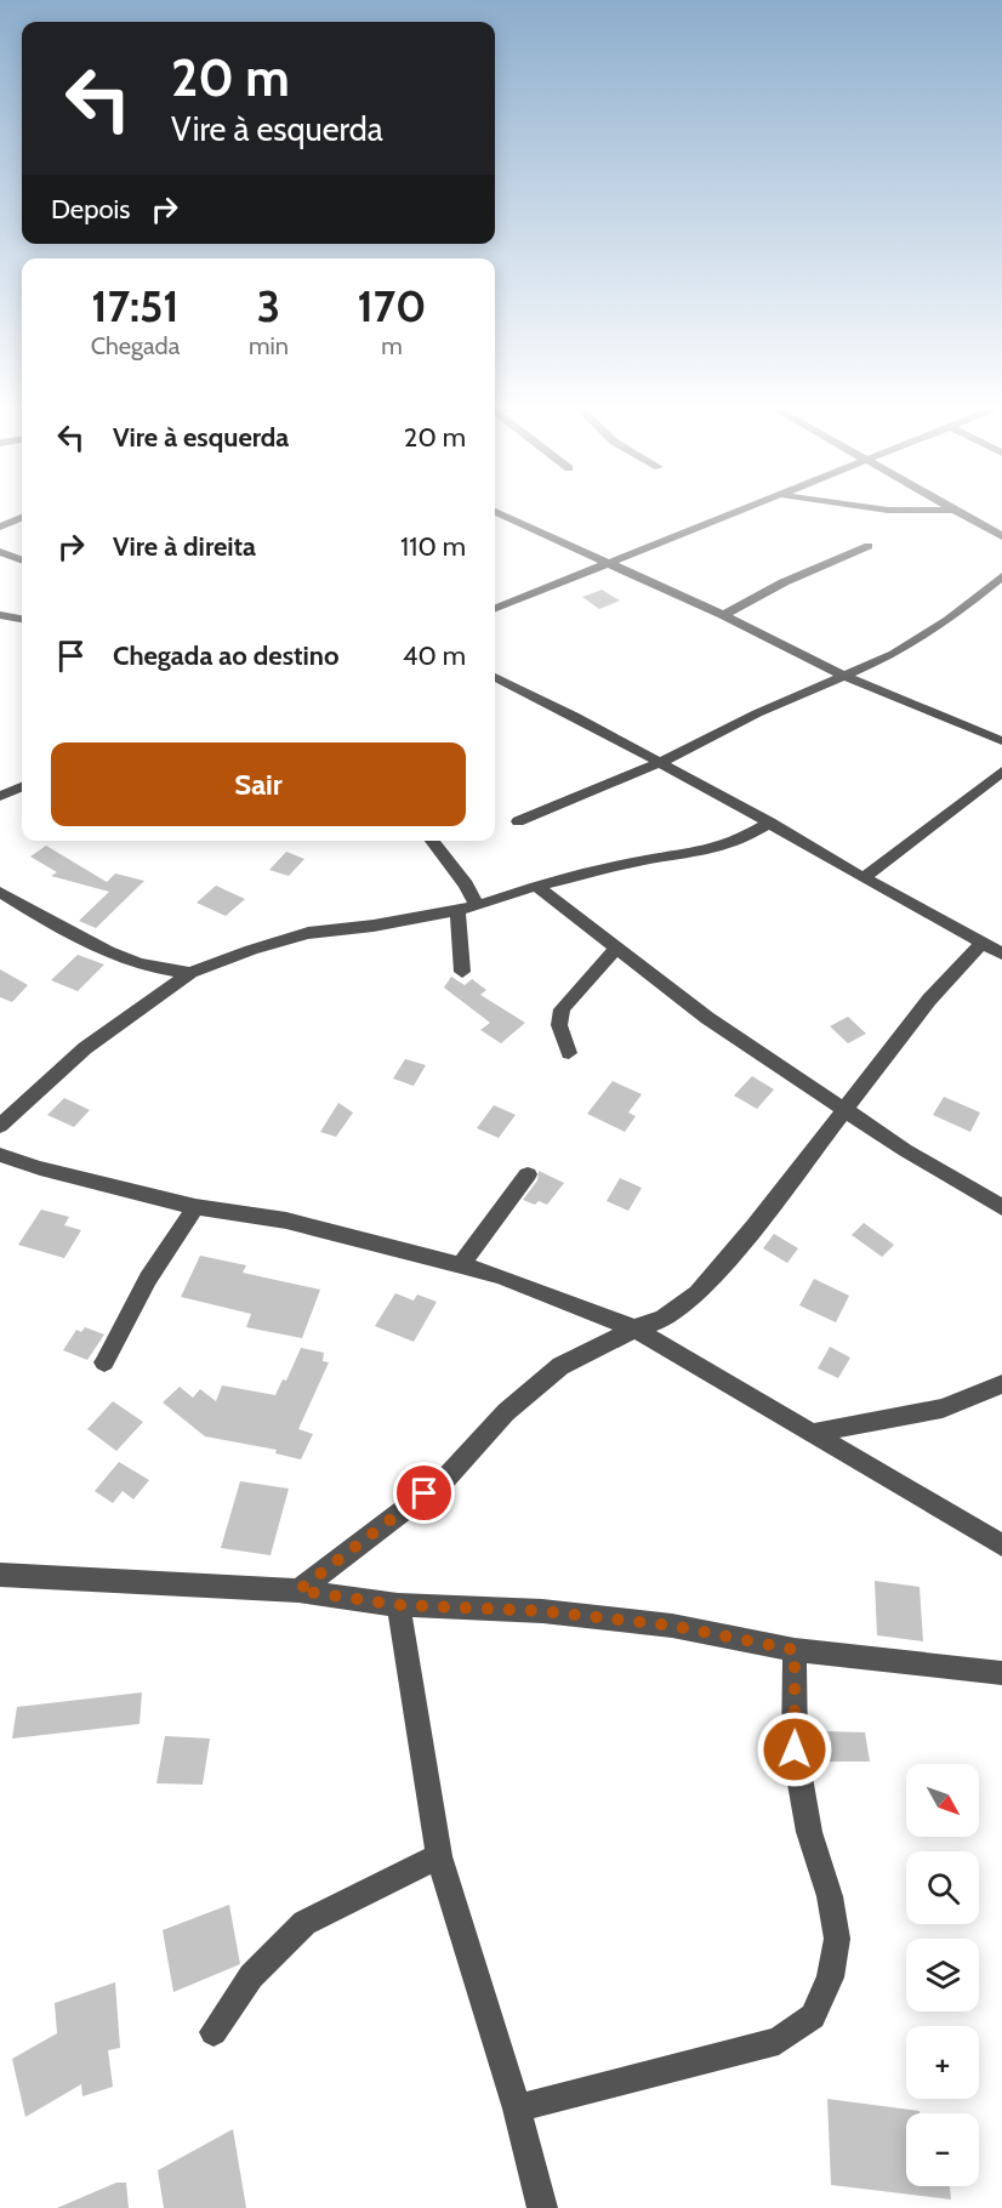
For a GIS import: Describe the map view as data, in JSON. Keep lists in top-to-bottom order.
{
  "north": "bottom right",
  "page": {
    "turn": ["20 m", "Vire à esquerda"],
    "then": "Depois",
    "eta": [
      "17:51",
      "Chegada",
      "3",
      "min",
      "170",
      "m"
    ],
    "list": [
      {
        "name": "Vire à esquerda",
        "value": "20 m"
      },
      {
        "name": "Vire à direita",
        "value": "110 m"
      },
      {
        "name": "Chegada ao destino",
        "value": "40 m"
      }
    ],
    "buttons": "Sair",
    "map_buttons": ["+", "−"]
  }
}
